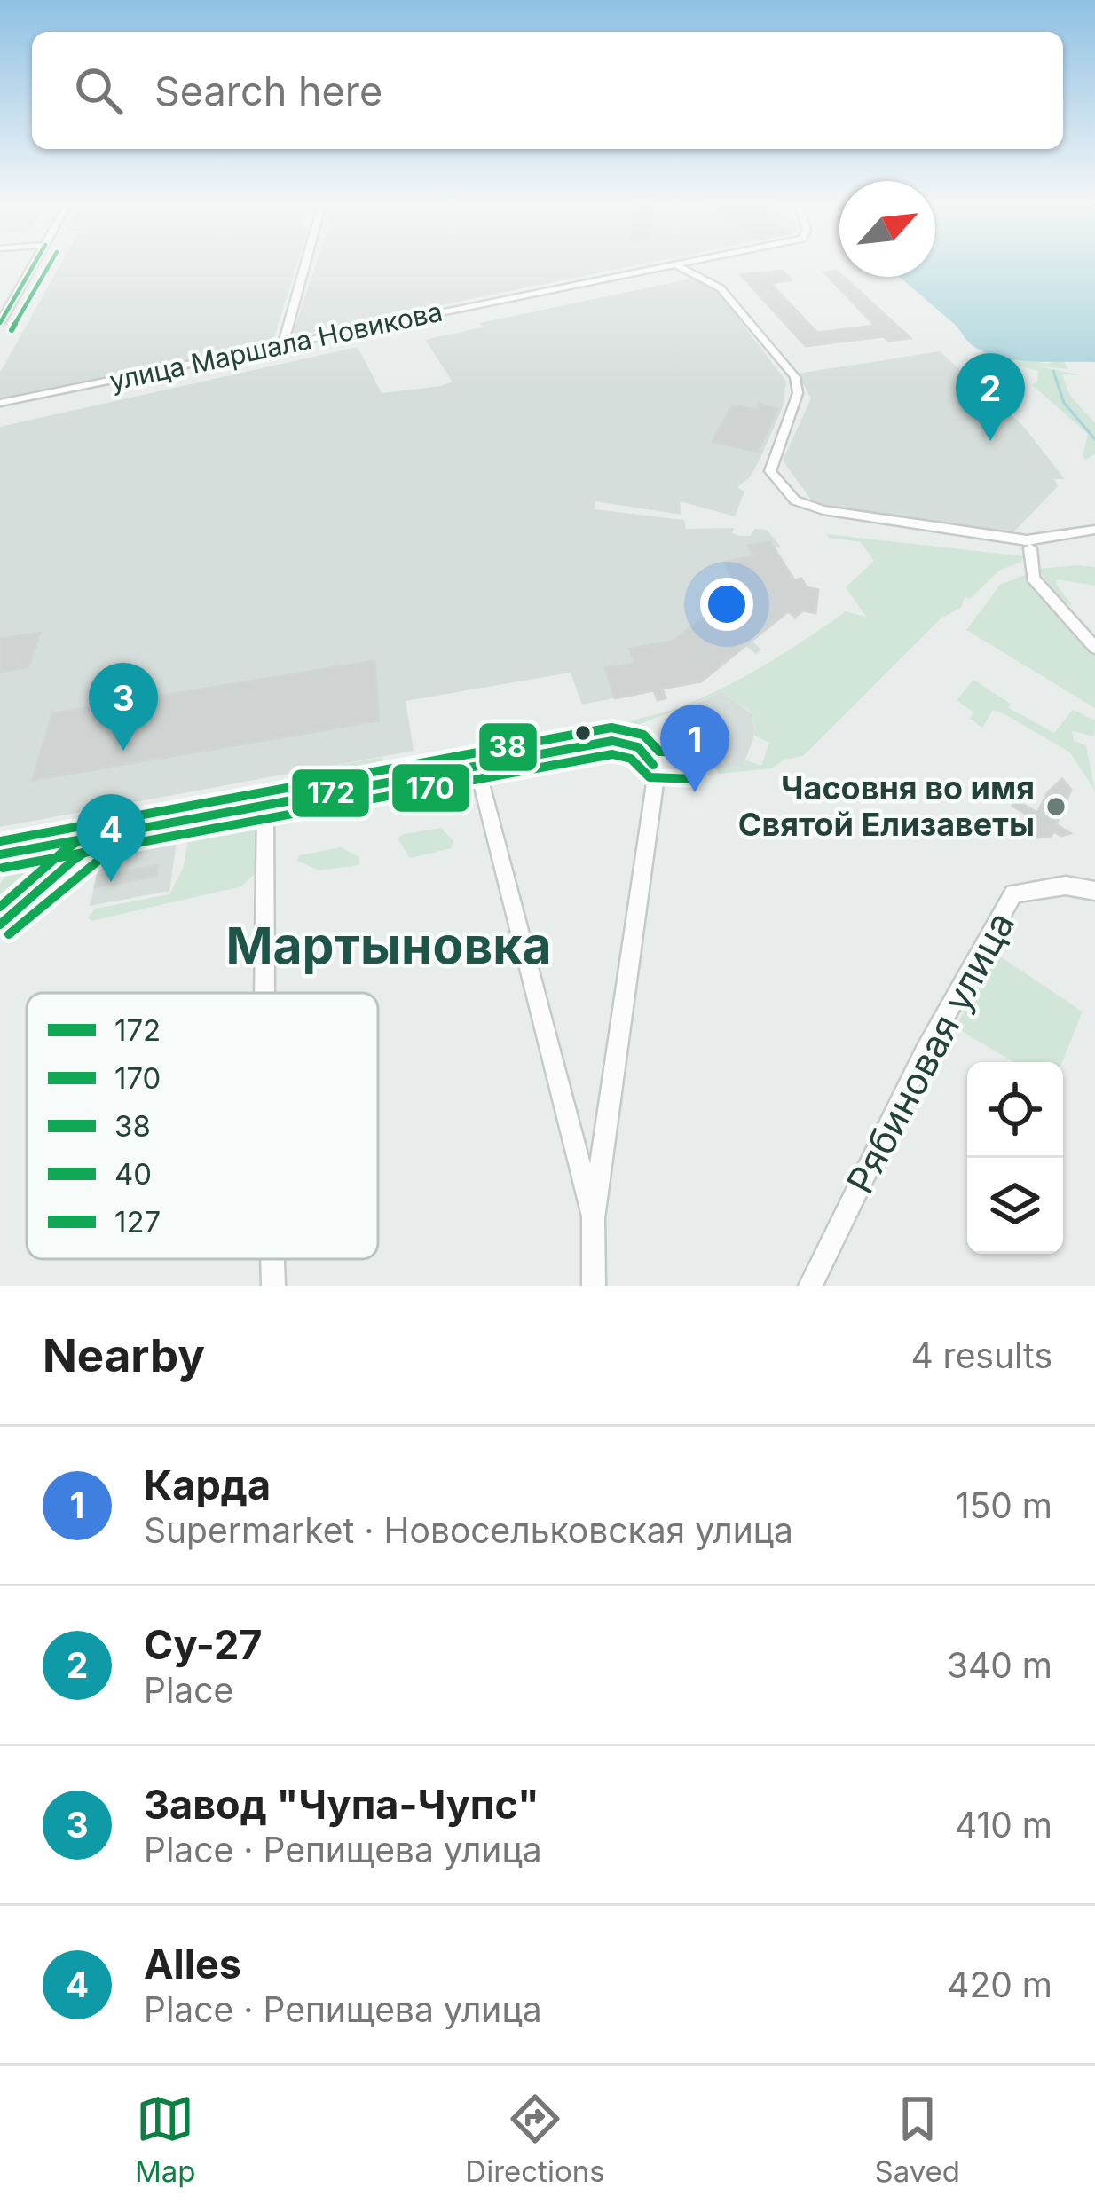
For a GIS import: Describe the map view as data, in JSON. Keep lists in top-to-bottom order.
{
  "streets": {
    "street": ["улица Маршала Новикова", "Рябиновая улица"]
  },
  "districts": ["Мартыновка"],
  "places": ["Часовня во имя Святой Елизаветы"],
  "lines": [
    "transit line 40",
    "transit line 127",
    "transit line 38",
    "transit line 172",
    "transit line 170"
  ],
  "legend": [
    "172",
    "170",
    "38",
    "40",
    "127"
  ],
  "north": "top right",
  "page": {
    "search": "Search here",
    "pins": [
      "2",
      "3",
      "1",
      "4"
    ],
    "heading": ["Nearby", "4 results"],
    "list": [
      {
        "mark": "1",
        "name": "Карда",
        "note": "Supermarket · Новосельковская улица",
        "value": "150 m"
      },
      {
        "mark": "2",
        "name": "Су-27",
        "note": "Place",
        "value": "340 m"
      },
      {
        "mark": "3",
        "name": "Завод \"Чупа-Чупс\"",
        "note": "Place · Репищева улица",
        "value": "410 m"
      },
      {
        "mark": "4",
        "name": "Alles",
        "note": "Place · Репищева улица",
        "value": "420 m"
      }
    ],
    "nav": ["Map", "Directions", "Saved"]
  }
}
